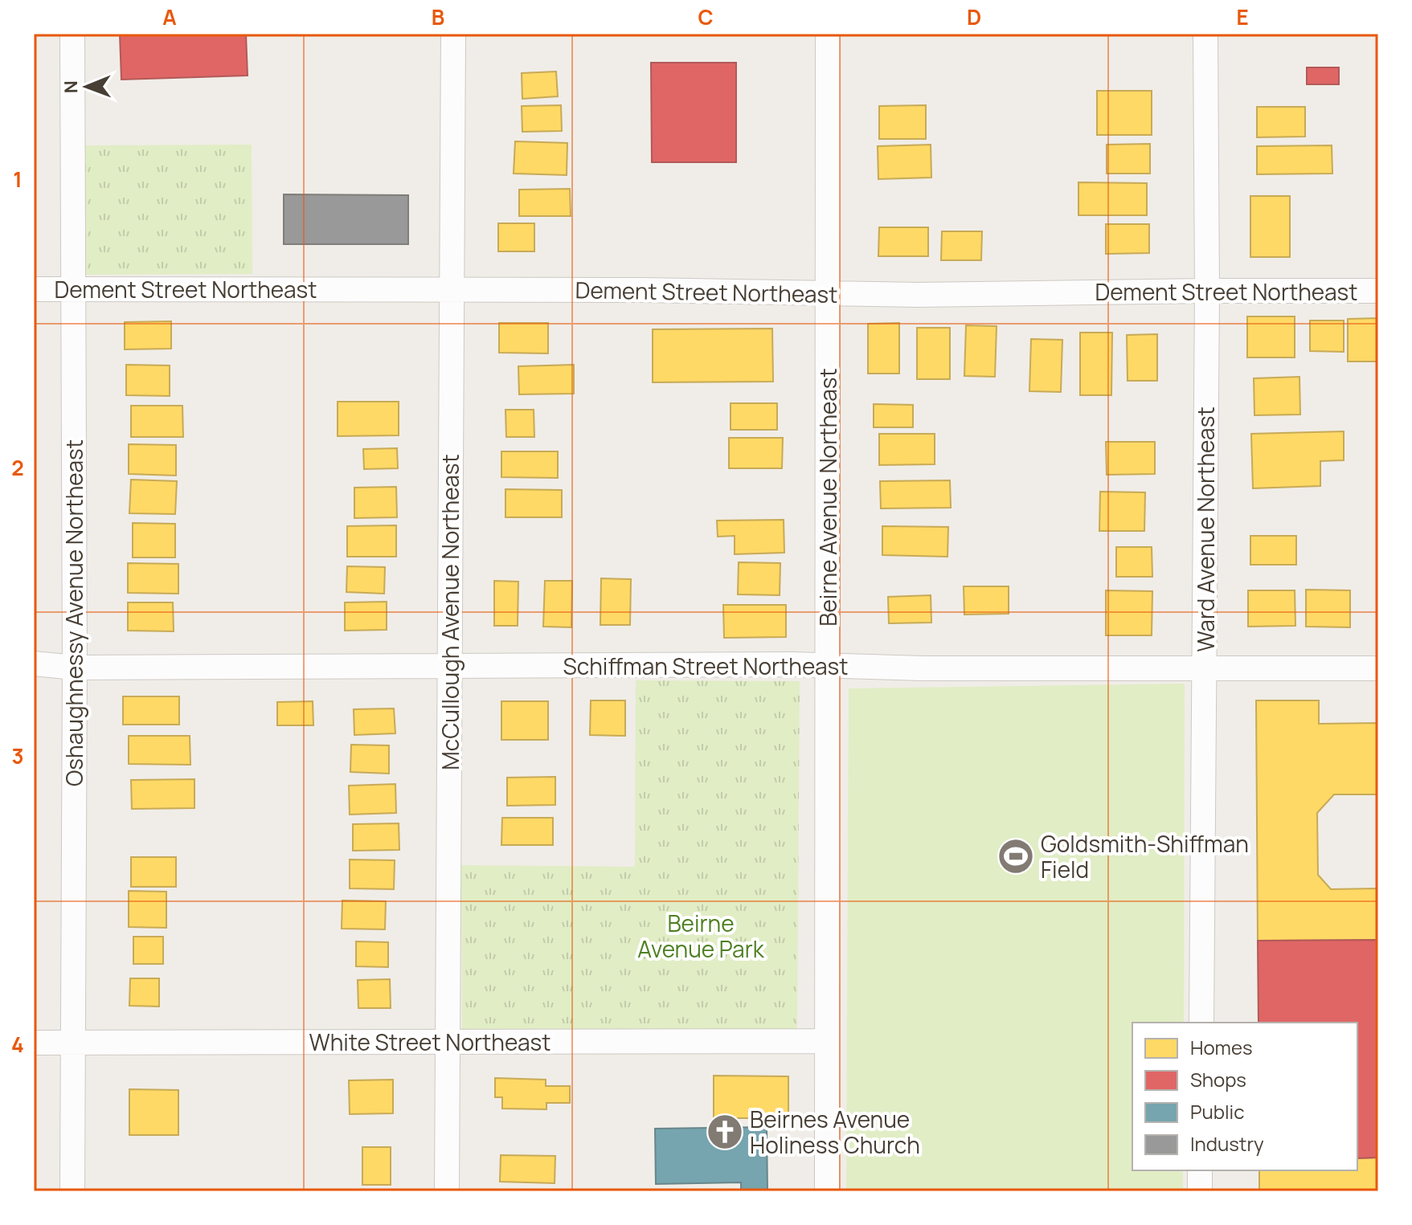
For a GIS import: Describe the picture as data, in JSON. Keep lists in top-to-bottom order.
{
  "streets": {
    "street": [
      "Dement Street Northeast",
      "Beirne Avenue Northeast",
      "Ward Avenue Northeast",
      "McCullough Avenue Northeast",
      "Oshaughnessy Avenue Northeast",
      "Schiffman Street Northeast",
      "White Street Northeast"
    ]
  },
  "crossings": [
    ["Dement Street Northeast", "Beirne Avenue Northeast"],
    ["Dement Street Northeast", "Ward Avenue Northeast"],
    ["Dement Street Northeast", "McCullough Avenue Northeast"],
    ["Dement Street Northeast", "Oshaughnessy Avenue Northeast"],
    ["Beirne Avenue Northeast", "Schiffman Street Northeast"],
    ["Beirne Avenue Northeast", "White Street Northeast"],
    ["Ward Avenue Northeast", "Schiffman Street Northeast"],
    ["McCullough Avenue Northeast", "Schiffman Street Northeast"],
    ["McCullough Avenue Northeast", "White Street Northeast"],
    ["Oshaughnessy Avenue Northeast", "Schiffman Street Northeast"],
    ["Oshaughnessy Avenue Northeast", "White Street Northeast"]
  ],
  "parks": ["Beirne Avenue Park"],
  "places": {
    "sports": ["Goldsmith-Shiffman Field"],
    "church": ["Beirnes Avenue Holiness Church"]
  },
  "legend": [
    "Homes",
    "Shops",
    "Public",
    "Industry"
  ],
  "north": "left",
  "grid": {
    "columns": [
      "A",
      "B",
      "C",
      "D",
      "E"
    ],
    "rows": [
      "1",
      "2",
      "3",
      "4"
    ]
  }
}
